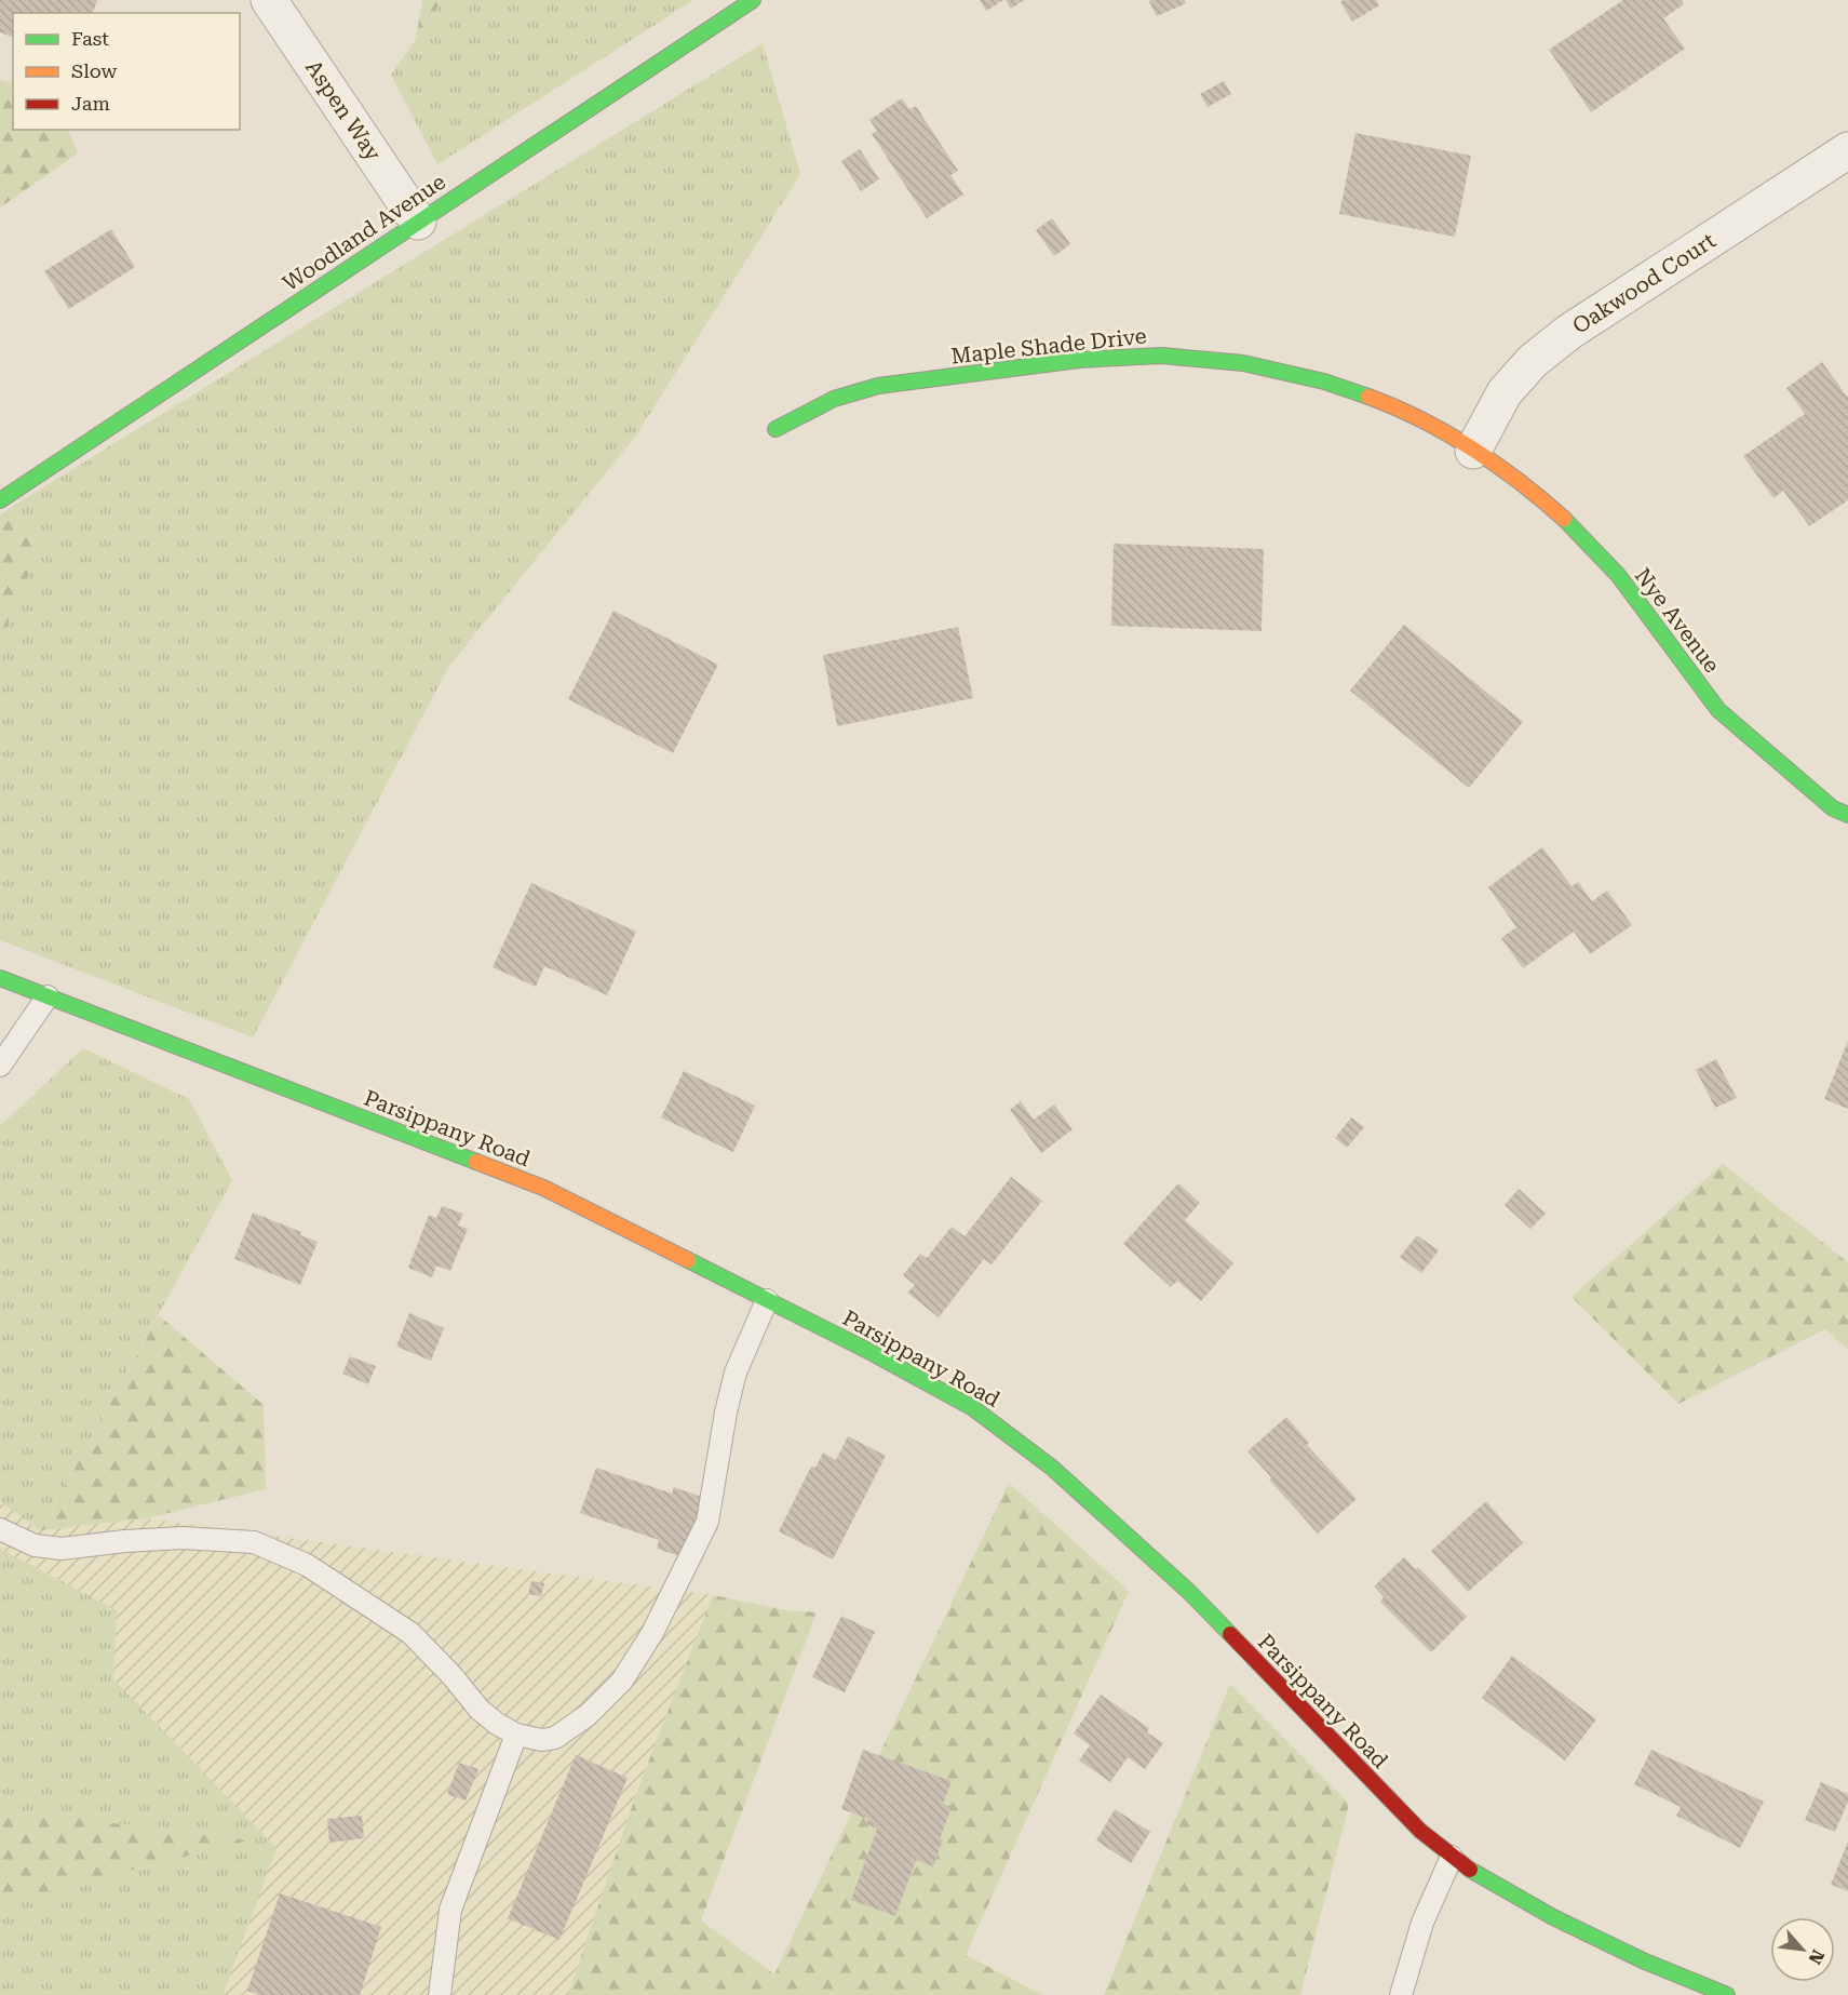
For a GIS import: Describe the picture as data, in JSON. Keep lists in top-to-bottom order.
{
  "streets": {
    "street": [
      "Aspen Way",
      "Woodland Avenue",
      "Oakwood Court",
      "Maple Shade Drive",
      "Nye Avenue",
      "Parsippany Road"
    ]
  },
  "crossings": [
    ["Aspen Way", "Woodland Avenue"],
    ["Oakwood Court", "Maple Shade Drive"],
    ["Oakwood Court", "Nye Avenue"],
    ["Maple Shade Drive", "Nye Avenue"]
  ],
  "legend": ["Fast", "Slow", "Jam"],
  "north": "bottom right"
}
